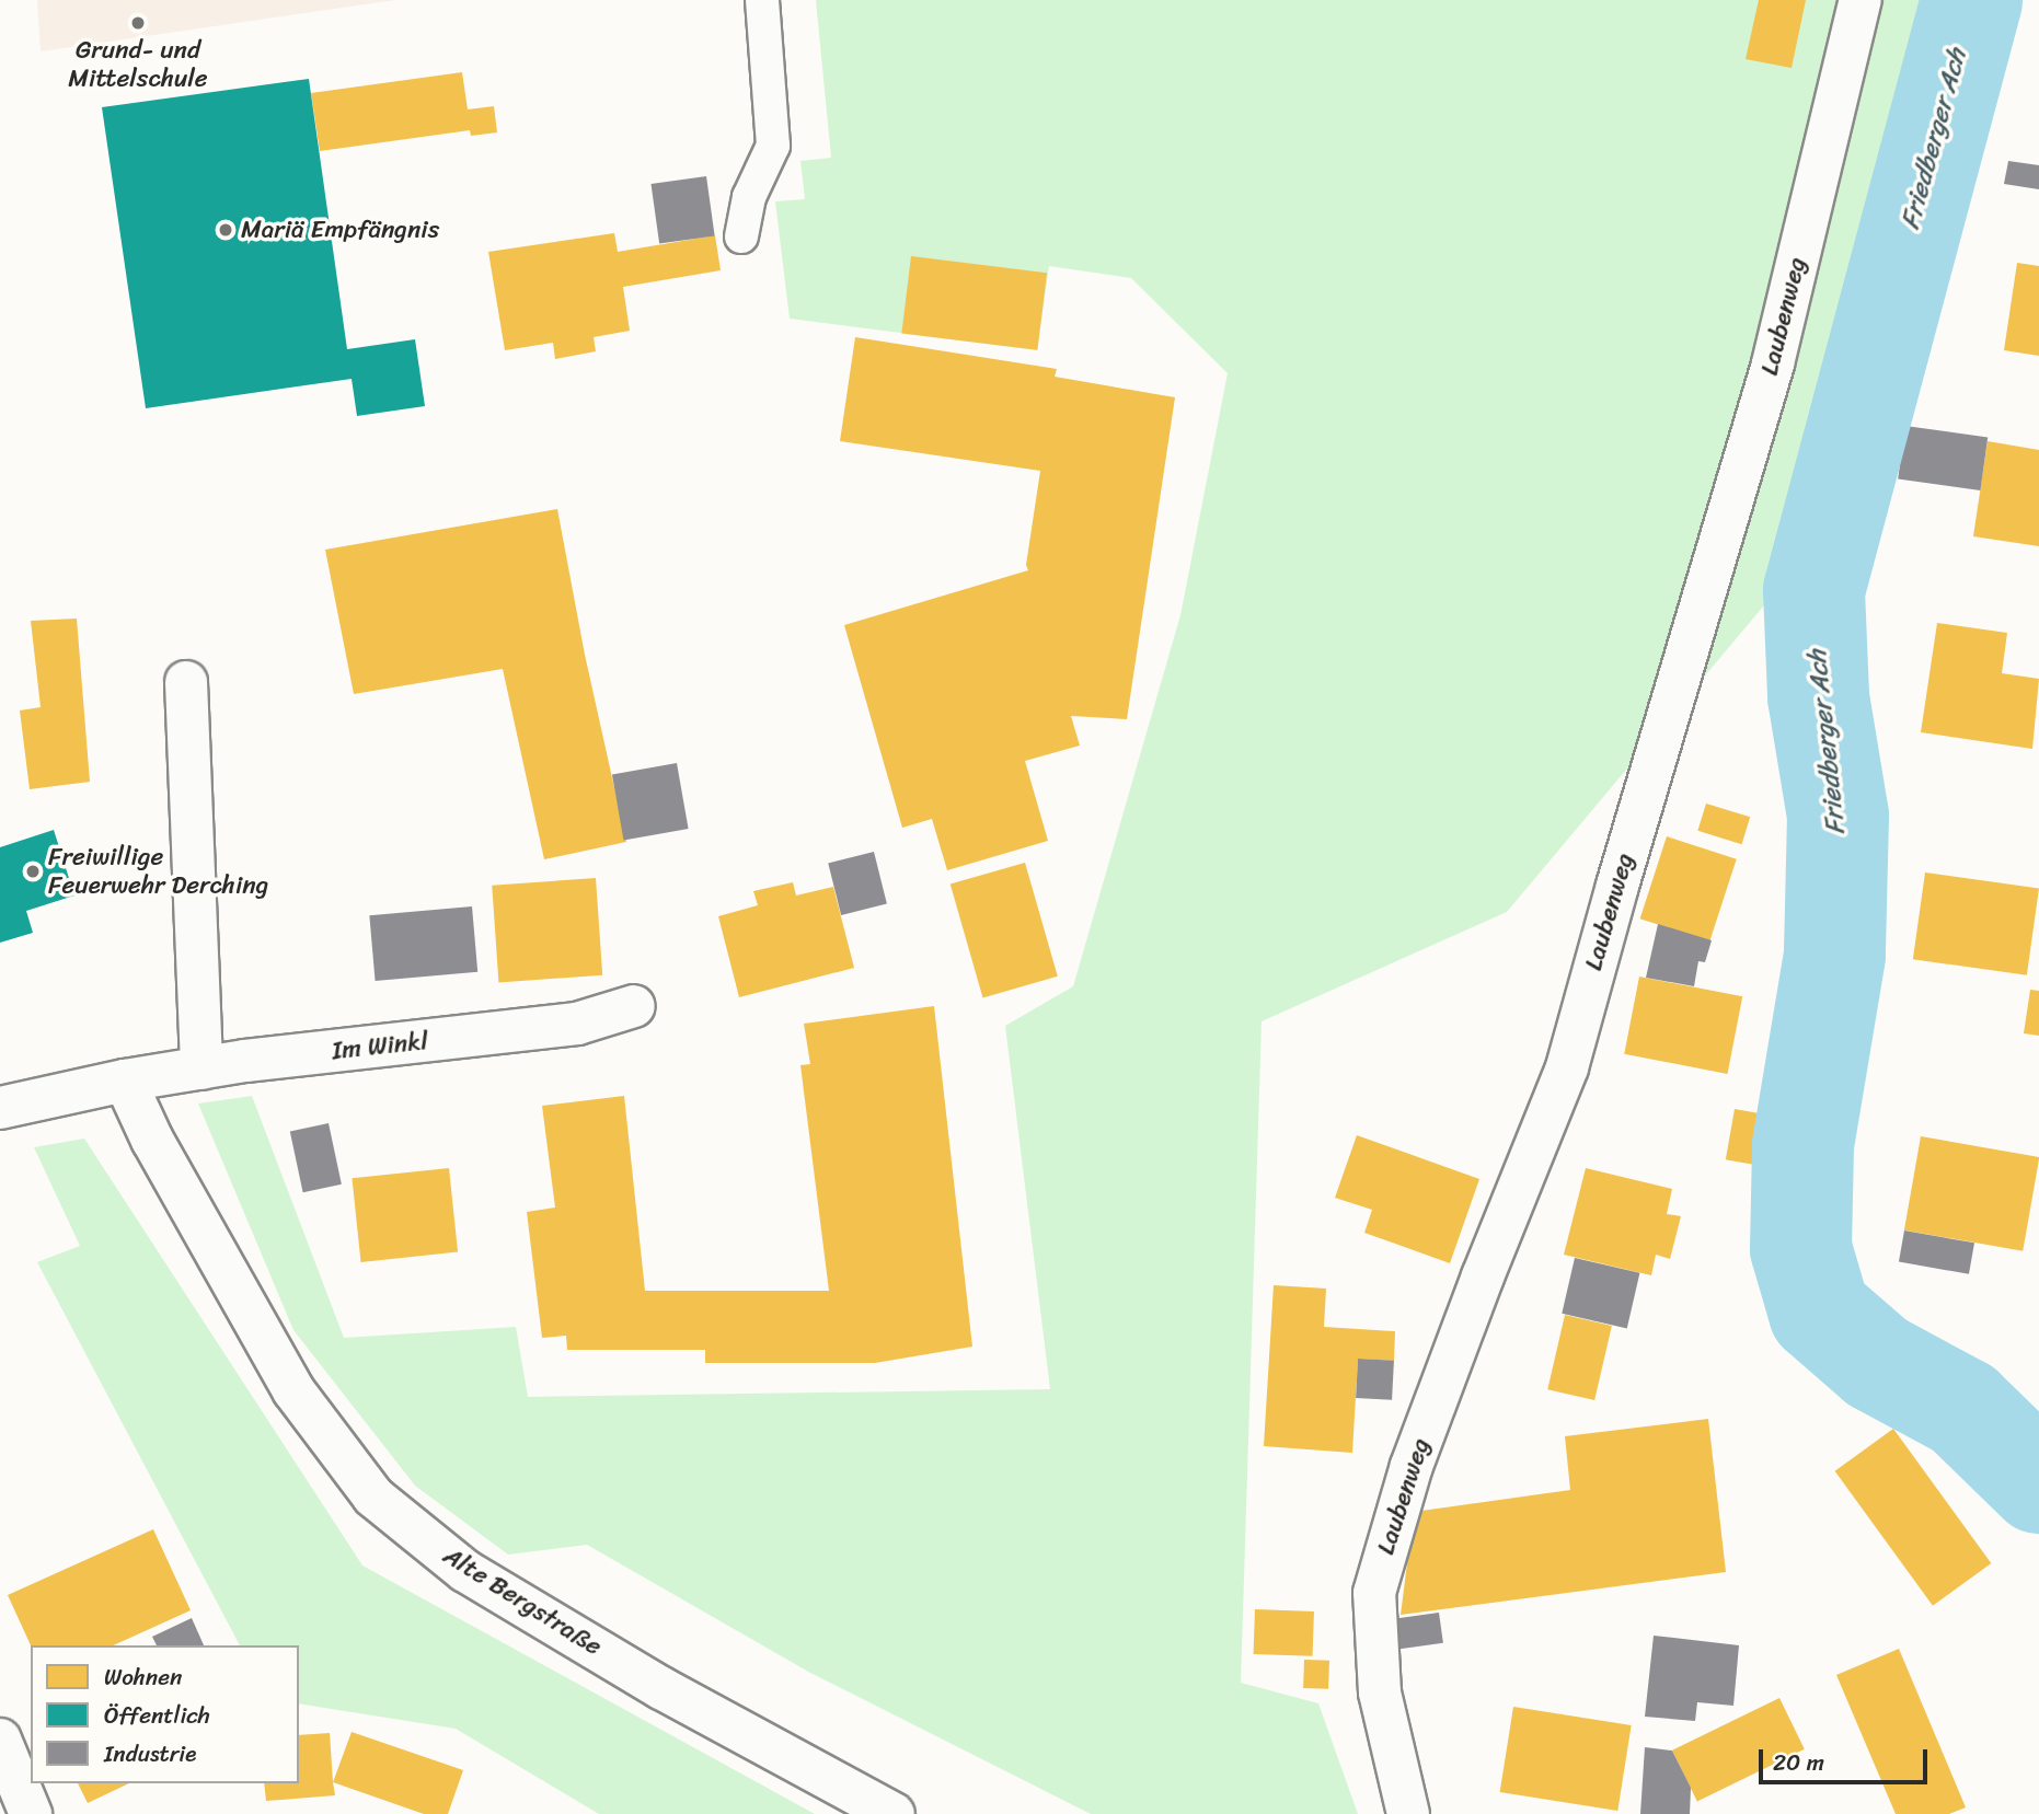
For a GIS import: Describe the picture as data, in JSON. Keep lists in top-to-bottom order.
{
  "streets": {
    "street": ["Laubenweg", "Im Winkl", "Alte Bergstraße"]
  },
  "crossings": [
    ["Im Winkl", "Alte Bergstraße"]
  ],
  "water": ["Friedberger Ach"],
  "places": ["Grund- und Mittelschule", "Mariä Empfängnis", "Freiwillige Feuerwehr Derching"],
  "legend": ["Wohnen", "Öffentlich", "Industrie"],
  "scale_bar": "20 m"
}
